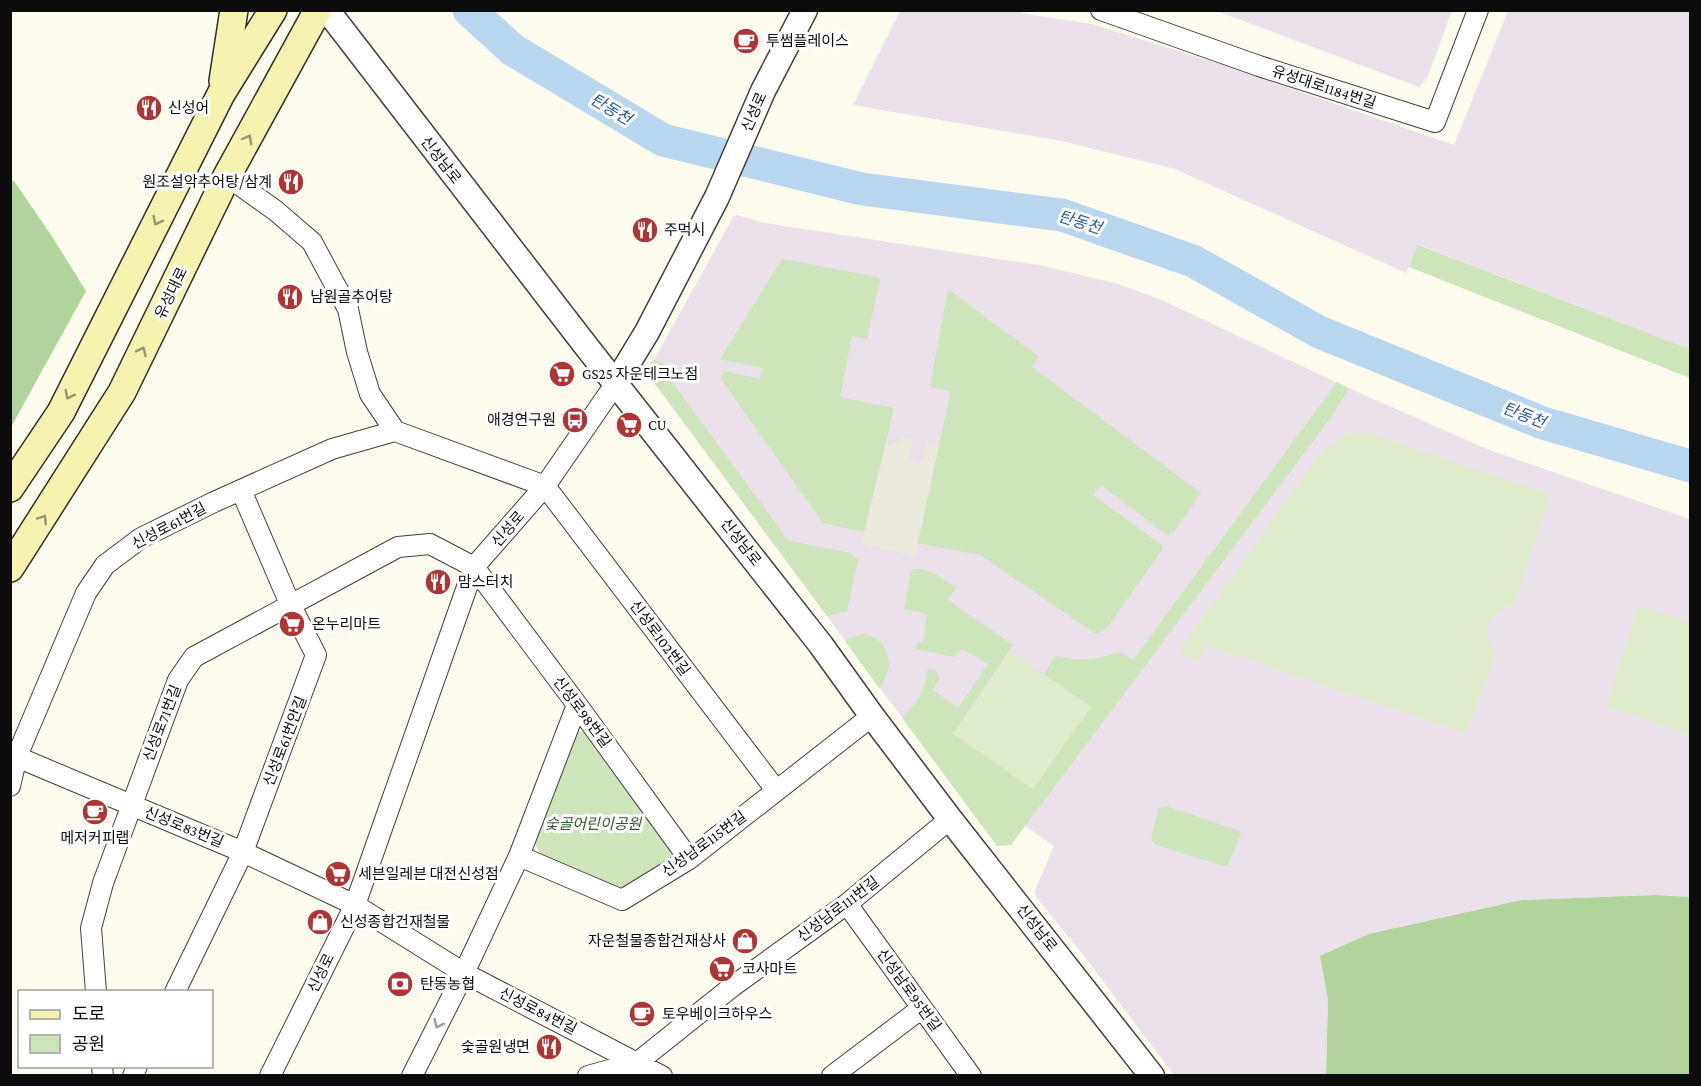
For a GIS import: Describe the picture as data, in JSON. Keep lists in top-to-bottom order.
{
  "streets": {
    "main road": ["유성대로"],
    "street": [
      "유성대로1184번길",
      "신성로",
      "신성남로",
      "신성로61번길",
      "신성로102번길",
      "신성로98번길",
      "신성로71번길",
      "신성로61번안길",
      "신성로83번길",
      "신성남로115번길",
      "신성남로111번길",
      "신성남로95번길",
      "신성로84번길"
    ]
  },
  "crossings": [
    ["신성로", "신성남로"],
    ["신성로", "신성로102번길"],
    ["신성로", "신성로98번길"],
    ["신성로", "신성로71번길"],
    ["신성로", "신성로83번길"],
    ["신성로", "신성로84번길"],
    ["신성남로", "신성남로115번길"],
    ["신성남로", "신성남로111번길"],
    ["신성로61번길", "신성로61번안길"],
    ["신성로61번길", "신성로83번길"],
    ["신성로102번길", "신성남로115번길"],
    ["신성로98번길", "신성로71번길"],
    ["신성로98번길", "신성남로115번길"],
    ["신성로71번길", "신성로61번안길"],
    ["신성로71번길", "신성로83번길"],
    ["신성로61번안길", "신성로83번길"],
    ["신성로83번길", "신성로84번길"],
    ["신성남로111번길", "신성남로95번길"],
    ["신성남로111번길", "신성로84번길"]
  ],
  "water": ["탄동천"],
  "parks": ["숯골어린이공원"],
  "places": {
    "cafe": ["투썸플레이스", "메저커피랩", "토우베이크하우스"],
    "restaurant": [
      "신성어",
      "원조설악추어탕/삼계",
      "주먹시",
      "남원골추어탕",
      "맘스터치",
      "숯골원냉면"
    ],
    "supermarket": [
      "GS25 자운테크노점",
      "CU",
      "온누리마트",
      "세븐일레븐 대전신성점",
      "코사마트"
    ],
    "bus stop": ["애경연구원"],
    "shop": ["신성종합건재철물", "자운철물종합건재상사"],
    "bank": ["탄동농협"]
  },
  "legend": ["도로", "공원"]
}
